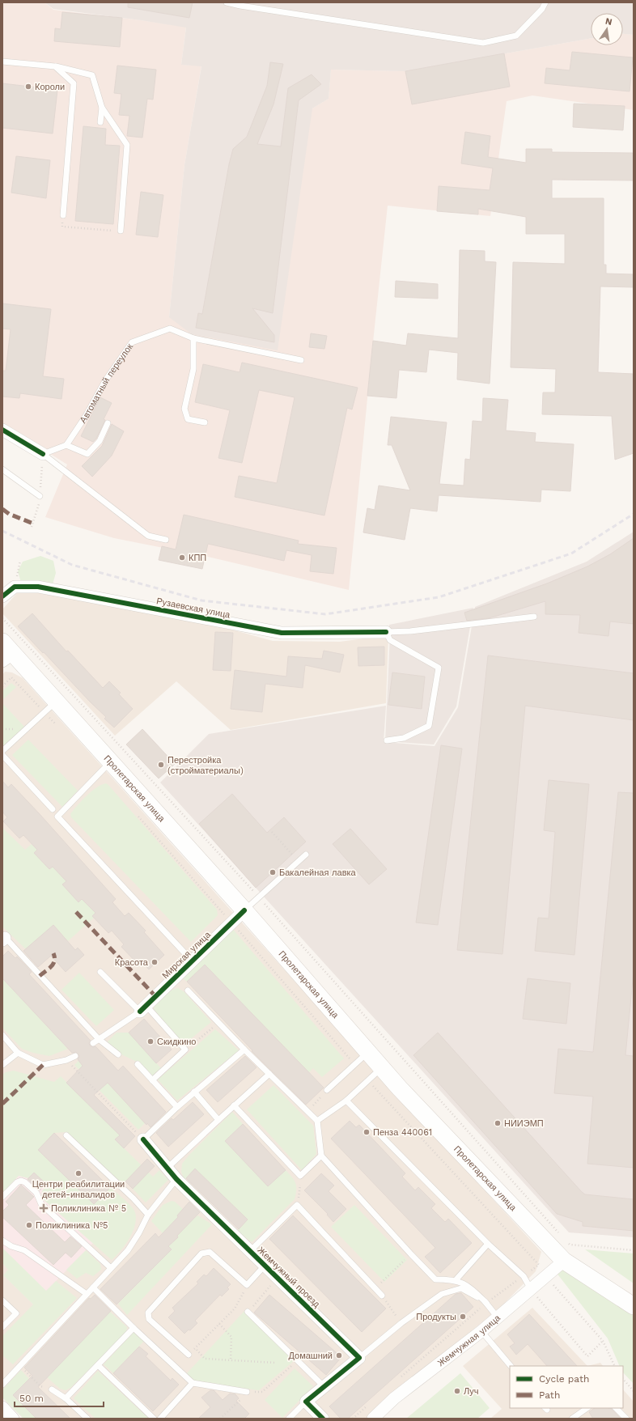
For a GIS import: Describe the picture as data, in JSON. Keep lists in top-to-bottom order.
{
  "streets": {
    "main road": ["Пролетарская улица"],
    "street": [
      "Рузаевская улица",
      "Мирская улица",
      "Жемчужный проезд",
      "Жемчужная улица"
    ],
    "lane": ["Автоматный переулок"]
  },
  "crossings": [
    ["Пролетарская улица", "Мирская улица"],
    ["Пролетарская улица", "Жемчужная улица"]
  ],
  "places": {
    "other": [
      "Короли",
      "КПП",
      "Перестройка (стройматериалы)",
      "Бакалейная лавка",
      "Красота",
      "Скидкино",
      "НИИЭМП",
      "Пенза 440061",
      "Центри реабилитации детей-инвалидов",
      "Поликлиника №5",
      "Продукты",
      "Домашний",
      "Луч"
    ],
    "health": ["Поликлиника № 5"]
  },
  "legend": ["Cycle path", "Path"],
  "scale_bar": "50 m",
  "north": "top"
}
